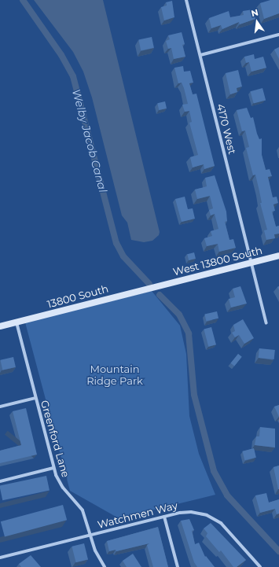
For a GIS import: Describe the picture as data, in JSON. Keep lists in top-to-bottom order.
{
  "streets": {
    "street": [
      "4170 West",
      "West 13800 South",
      "13800 South",
      "Greenford Lane",
      "Watchmen Way"
    ]
  },
  "crossings": [
    ["4170 West", "West 13800 South"],
    ["West 13800 South", "13800 South"],
    ["13800 South", "Greenford Lane"],
    ["Greenford Lane", "Watchmen Way"]
  ],
  "water": ["Welby Jacob Canal"],
  "parks": ["Mountain Ridge Park"],
  "north": "top"
}
